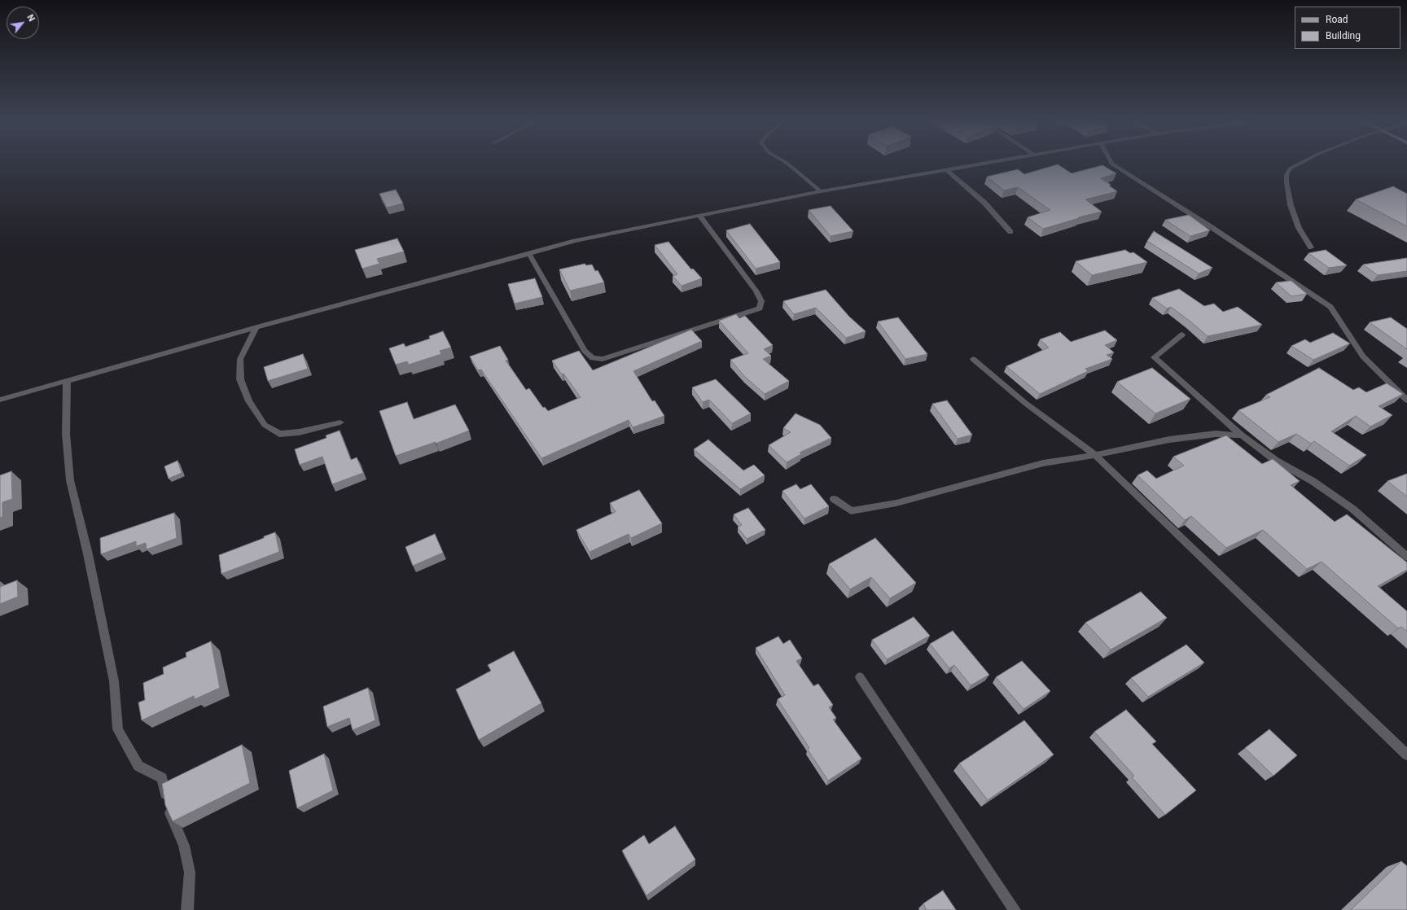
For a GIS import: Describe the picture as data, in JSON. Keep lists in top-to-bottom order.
{
  "legend": ["Road", "Building"],
  "north": "top right"
}
